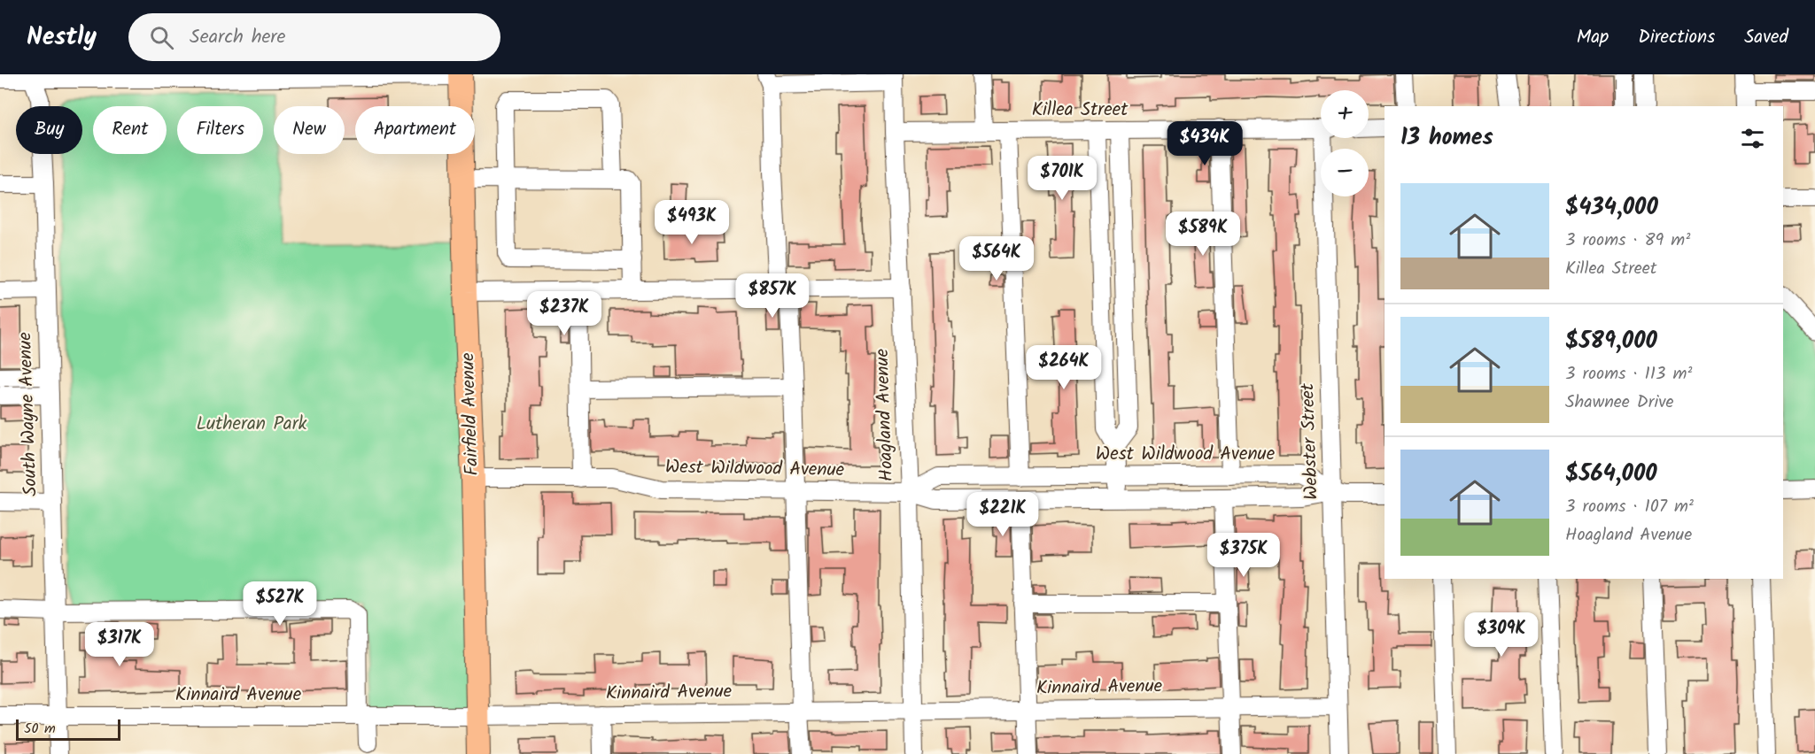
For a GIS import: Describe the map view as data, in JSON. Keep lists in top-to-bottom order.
{
  "streets": {
    "main road": ["Fairfield Avenue"],
    "street": [
      "Killea Street",
      "South Wayne Avenue",
      "Hoagland Avenue",
      "Webster Street",
      "West Wildwood Avenue",
      "Kinnaird Avenue"
    ]
  },
  "crossings": [
    ["Killea Street", "Hoagland Avenue"],
    ["South Wayne Avenue", "Kinnaird Avenue"],
    ["Fairfield Avenue", "West Wildwood Avenue"],
    ["Fairfield Avenue", "Kinnaird Avenue"],
    ["Hoagland Avenue", "West Wildwood Avenue"],
    ["Hoagland Avenue", "Kinnaird Avenue"],
    ["Webster Street", "West Wildwood Avenue"],
    ["Webster Street", "Kinnaird Avenue"]
  ],
  "parks": ["Lutheran Park"],
  "scale_bar": "50 m",
  "page": {
    "header": "Nestly",
    "search": "Search here",
    "nav": ["Map", "Directions", "Saved"],
    "map_buttons": ["+", "−"],
    "chip": [
      "Buy",
      "Rent",
      "Filters",
      "New",
      "Apartment"
    ],
    "heading": "13 homes",
    "price": [
      "$434K",
      "$701K",
      "$493K",
      "$589K",
      "$564K",
      "$857K",
      "$237K",
      "$264K",
      "$221K",
      "$375K",
      "$527K",
      "$309K",
      "$317K"
    ],
    "list": [
      {
        "name": "$434,000",
        "note": "3 rooms · 89 m² · Killea Street"
      },
      {
        "name": "$589,000",
        "note": "3 rooms · 113 m² · Shawnee Drive"
      },
      {
        "name": "$564,000",
        "note": "3 rooms · 107 m² · Hoagland Avenue"
      }
    ],
    "scale": "50 m"
  }
}
